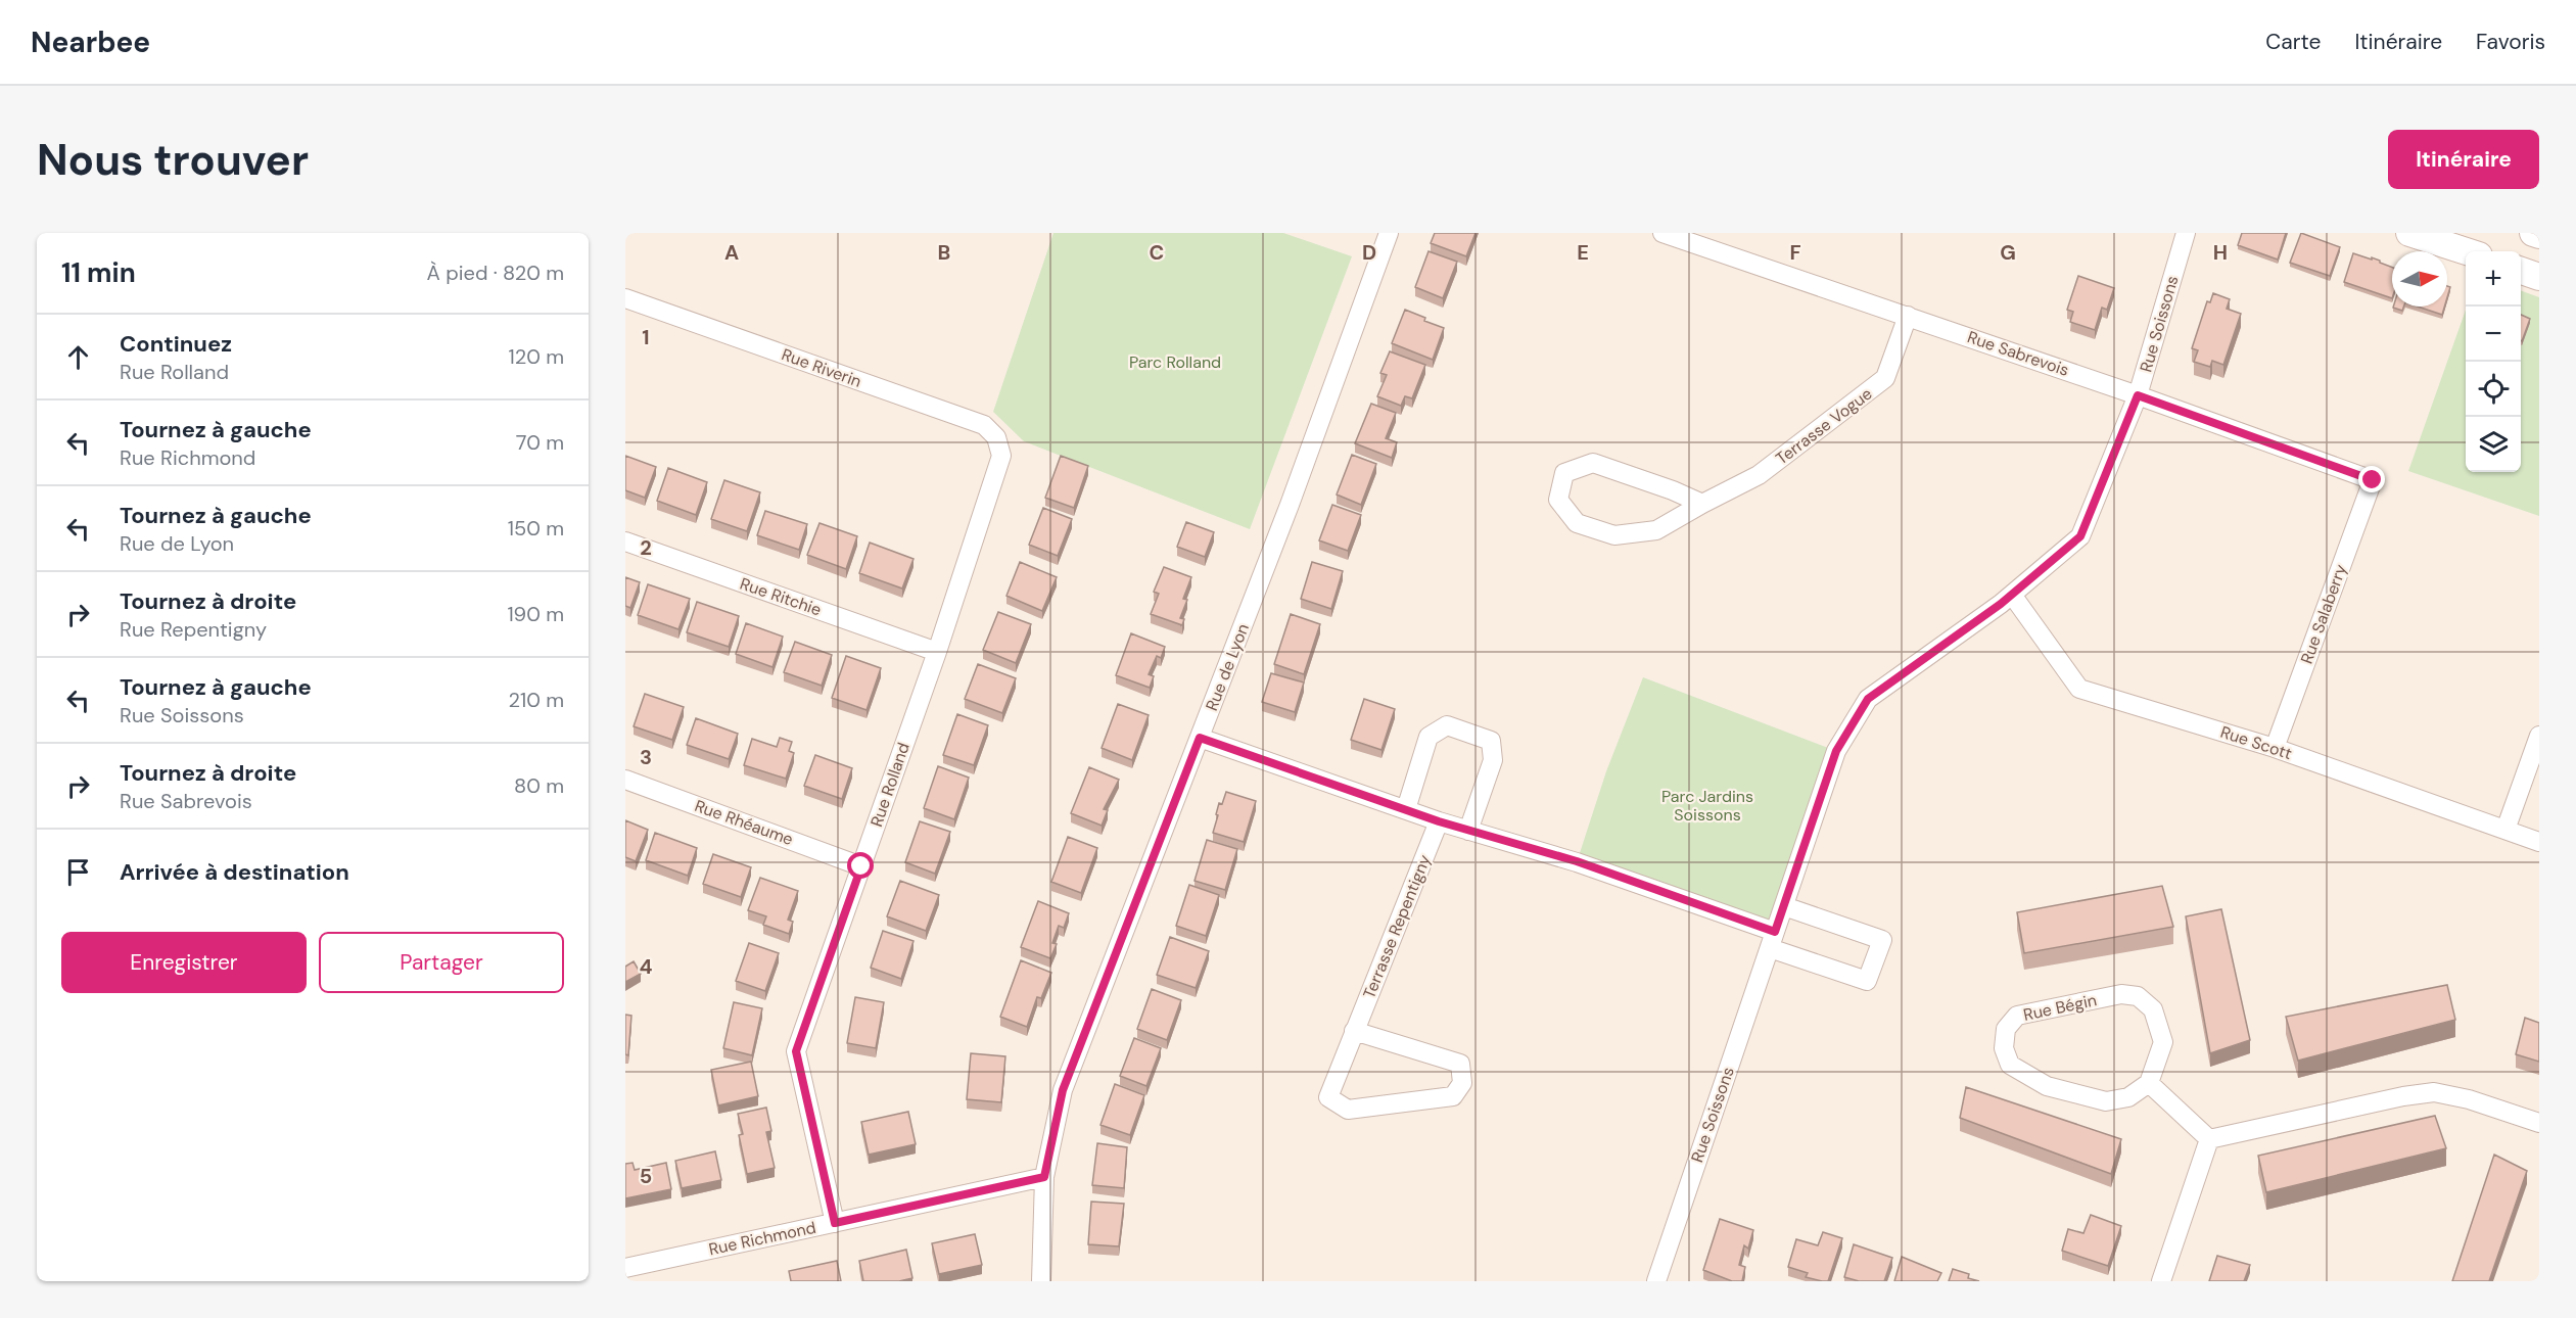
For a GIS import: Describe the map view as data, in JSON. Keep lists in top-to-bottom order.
{
  "streets": {
    "street": [
      "Rue Soissons",
      "Rue Sabrevois",
      "Rue Riverin",
      "Terrasse Vogue",
      "Rue Ritchie",
      "Rue Salaberry",
      "Rue de Lyon",
      "Rue Scott",
      "Rue Rolland",
      "Rue Rhéaume",
      "Terrasse Repentigny",
      "Rue Bégin",
      "Rue Richmond"
    ]
  },
  "crossings": [
    ["Rue Soissons", "Rue Sabrevois"],
    ["Rue Soissons", "Rue Scott"],
    ["Rue Sabrevois", "Terrasse Vogue"],
    ["Rue Sabrevois", "Rue Salaberry"],
    ["Rue Riverin", "Rue Rolland"],
    ["Rue Ritchie", "Rue Rolland"],
    ["Rue Salaberry", "Rue Scott"],
    ["Rue de Lyon", "Rue Richmond"],
    ["Rue Rolland", "Rue Rhéaume"],
    ["Rue Rolland", "Rue Richmond"]
  ],
  "parks": ["Parc Rolland", "Parc Jardins Soissons"],
  "north": "right",
  "page": {
    "header": "Nearbee",
    "nav": ["Carte", "Itinéraire", "Favoris"],
    "buttons": [
      "Itinéraire",
      ["Enregistrer", "Partager"]
    ],
    "title": "Nous trouver",
    "heading": ["11 min", "À pied · 820 m"],
    "map_buttons": ["+", "−"],
    "list": [
      ["Continuez", "Rue Rolland", "120 m"],
      ["Tournez à gauche", "Rue Richmond", "70 m"],
      ["Tournez à gauche", "Rue de Lyon", "150 m"],
      ["Tournez à droite", "Rue Repentigny", "190 m"],
      ["Tournez à gauche", "Rue Soissons", "210 m"],
      ["Tournez à droite", "Rue Sabrevois", "80 m"],
      "Arrivée à destination"
    ]
  },
  "grid": {
    "columns": [
      "A",
      "B",
      "C",
      "D",
      "E",
      "F",
      "G",
      "H"
    ],
    "rows": [
      "1",
      "2",
      "3",
      "4",
      "5"
    ]
  }
}
